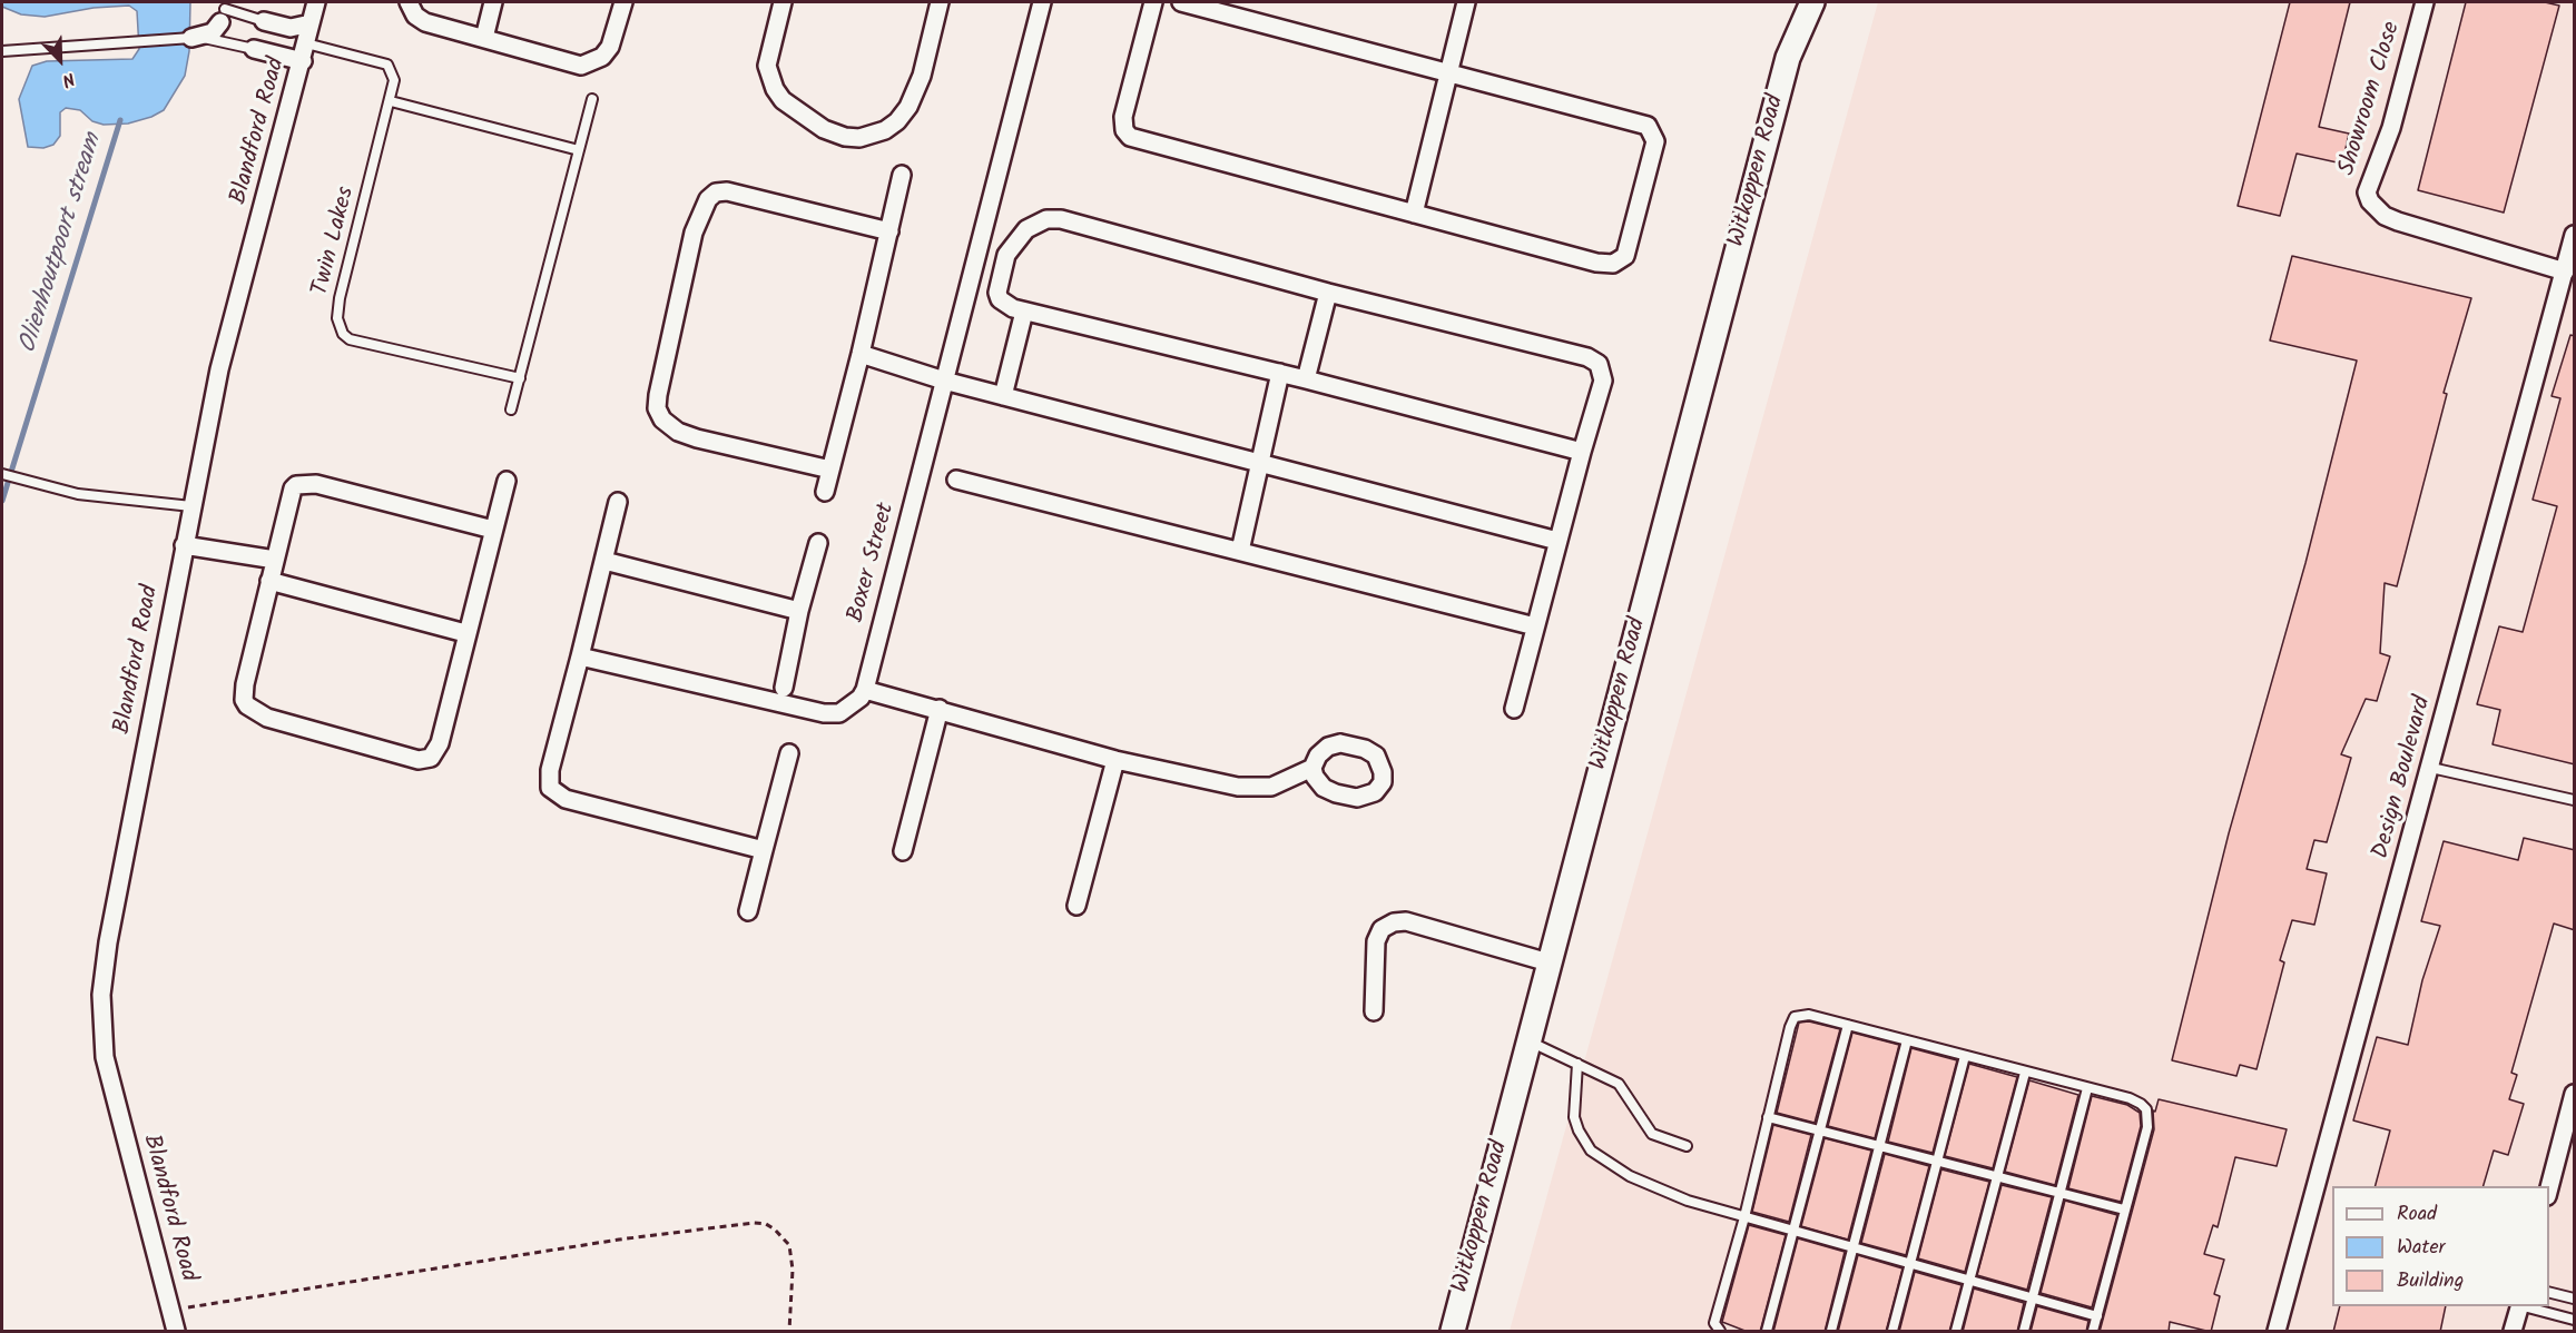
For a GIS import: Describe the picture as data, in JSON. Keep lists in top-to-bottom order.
{
  "streets": {
    "main road": ["Witkoppen Road"],
    "street": [
      "Showroom Close",
      "Blandford Road",
      "Boxer Street",
      "Design Boulevard"
    ],
    "lane": ["Twin Lakes"]
  },
  "crossings": [
    ["Showroom Close", "Design Boulevard"],
    ["Blandford Road", "Twin Lakes"]
  ],
  "water": ["Olienhoutpoort stream"],
  "legend": ["Road", "Water", "Building"],
  "north": "bottom right"
}
